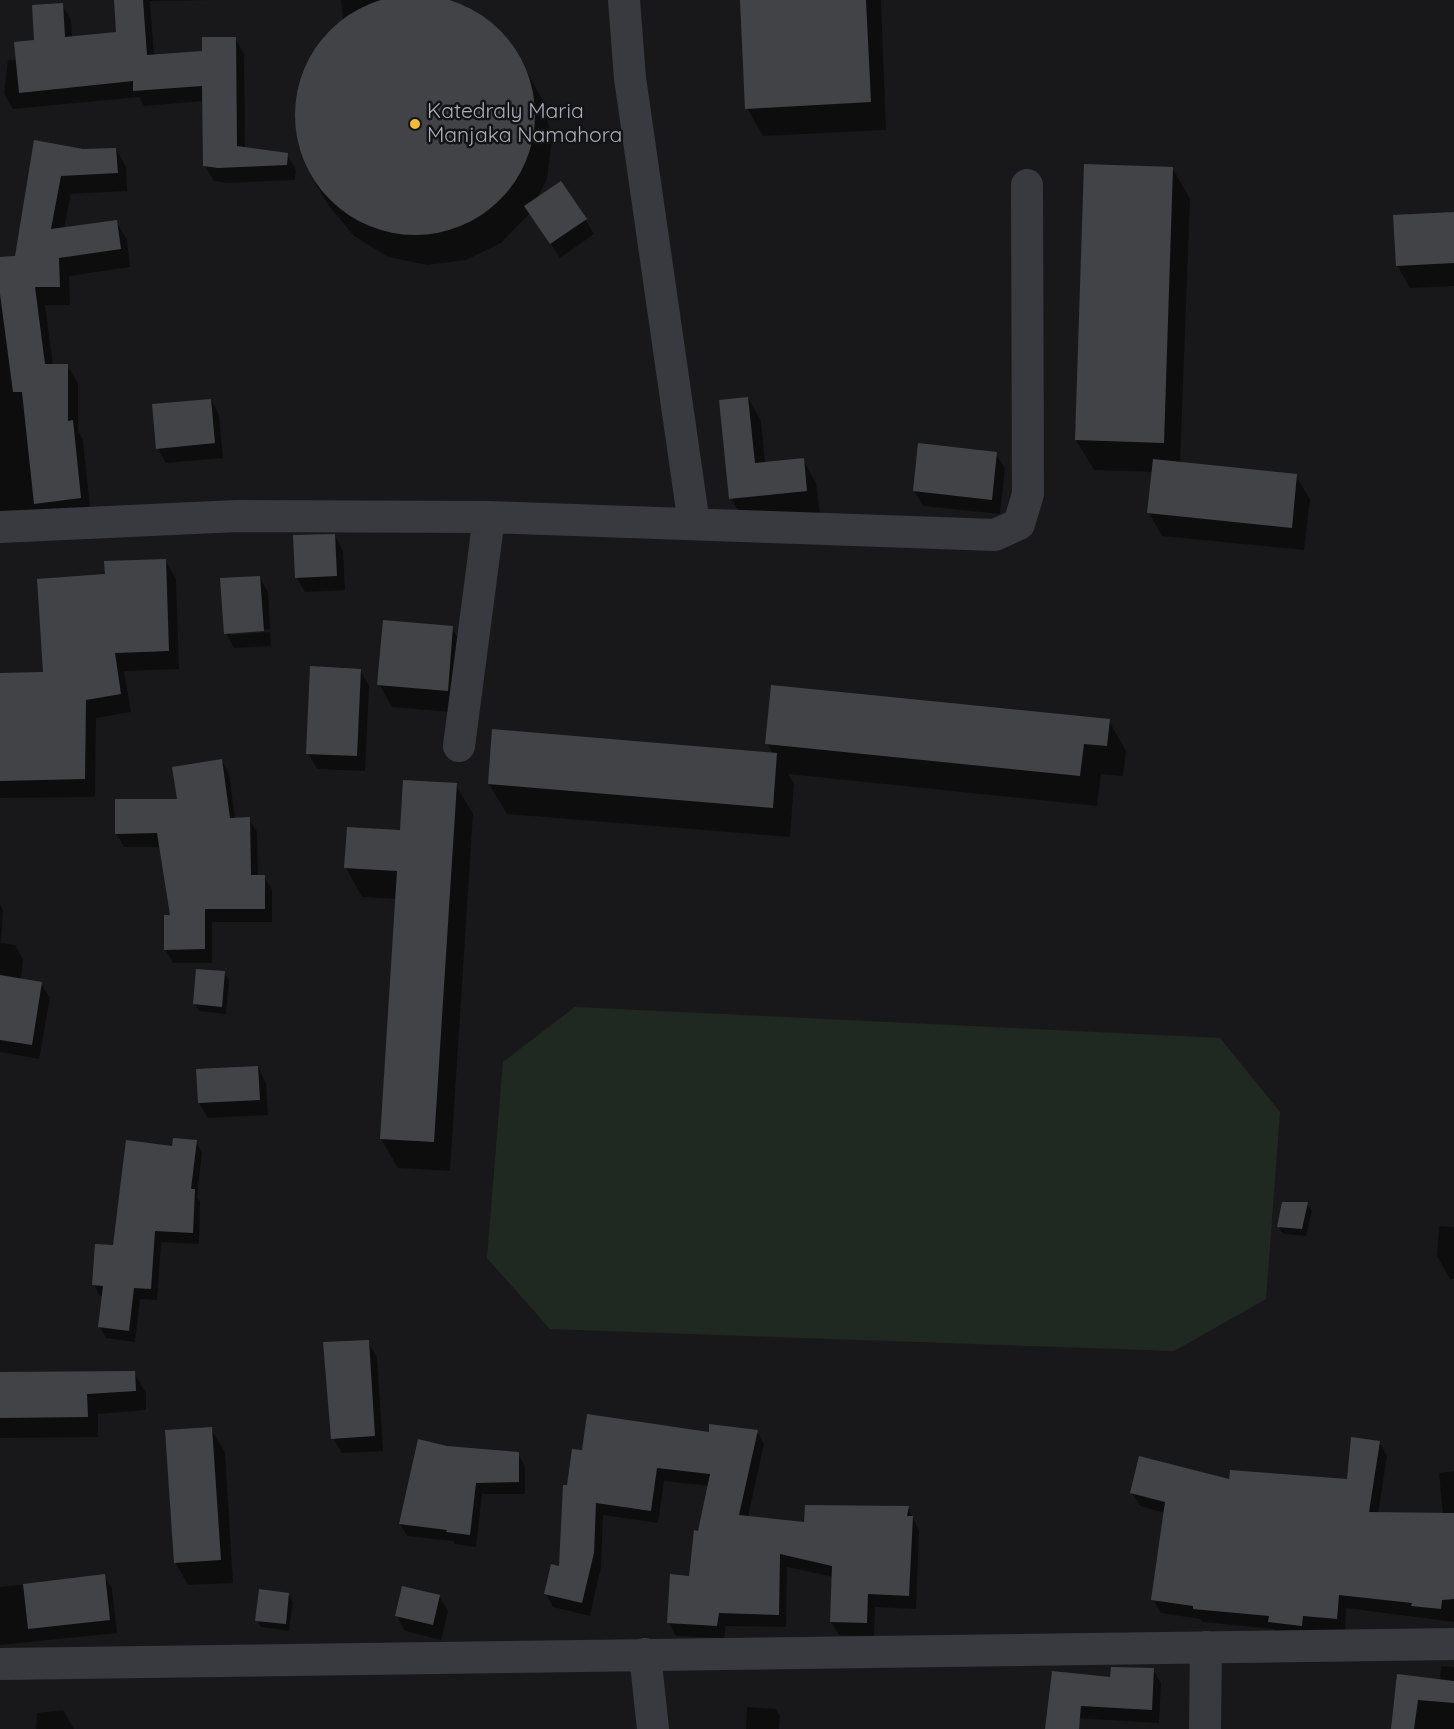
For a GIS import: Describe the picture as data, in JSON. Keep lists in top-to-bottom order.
{
  "places": ["Katedraly Maria Manjaka Namahora"]
}
